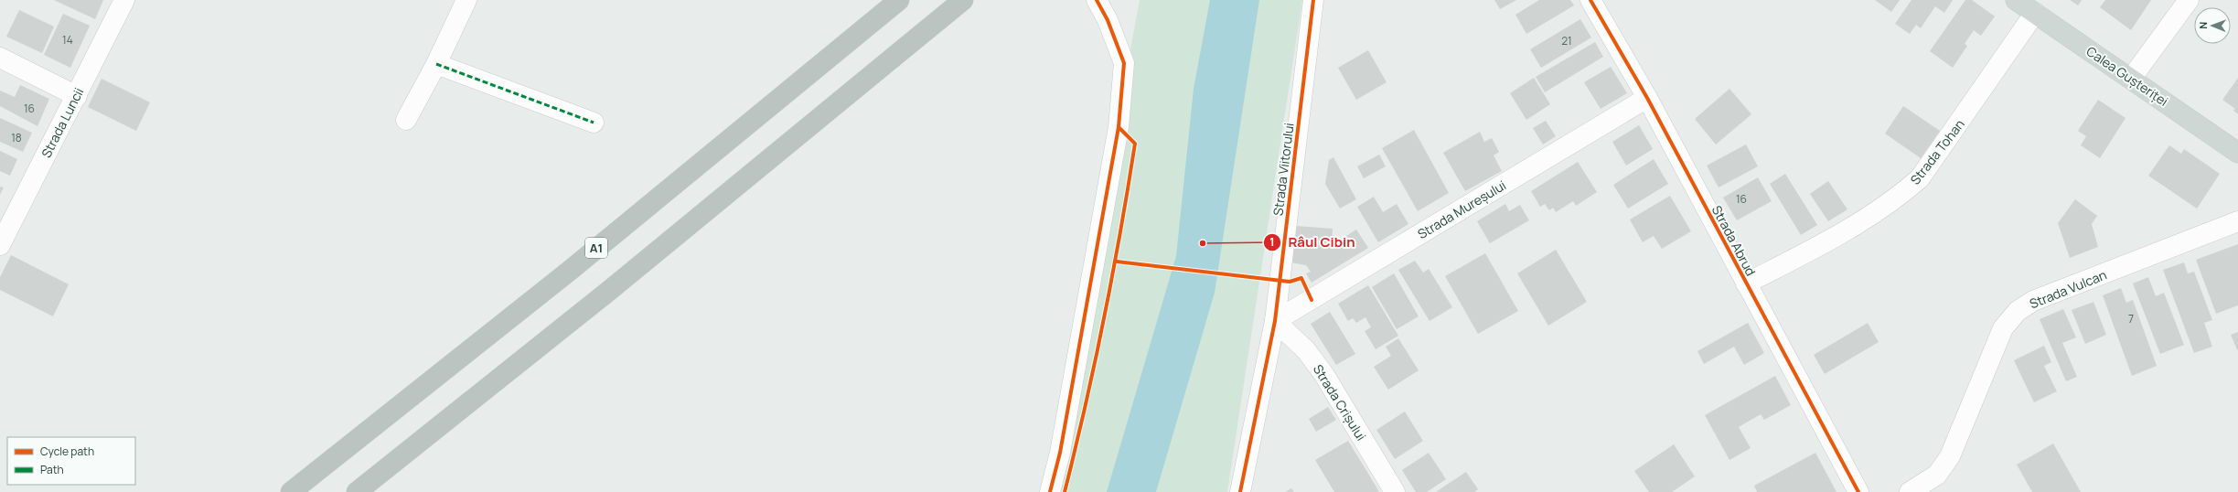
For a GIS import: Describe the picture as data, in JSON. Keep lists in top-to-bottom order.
{
  "streets": {
    "highway": ["A1"],
    "main road": ["Calea Gușteriței"],
    "street": [
      "Strada Luncii",
      "Strada Tohan",
      "Strada Viitorului",
      "Strada Mureșului",
      "Strada Abrud",
      "Strada Vulcan",
      "Strada Crișului"
    ]
  },
  "crossings": [
    ["Calea Gușteriței", "Strada Tohan"],
    ["Strada Tohan", "Strada Abrud"],
    ["Strada Viitorului", "Strada Mureșului"],
    ["Strada Viitorului", "Strada Crișului"],
    ["Strada Mureșului", "Strada Abrud"],
    ["Strada Mureșului", "Strada Crișului"]
  ],
  "places": ["Râul Cibin"],
  "house_numbers": [
    "14",
    "21",
    "16",
    "18",
    "16",
    "7"
  ],
  "legend": ["Cycle path", "Path"],
  "north": "left"
}
